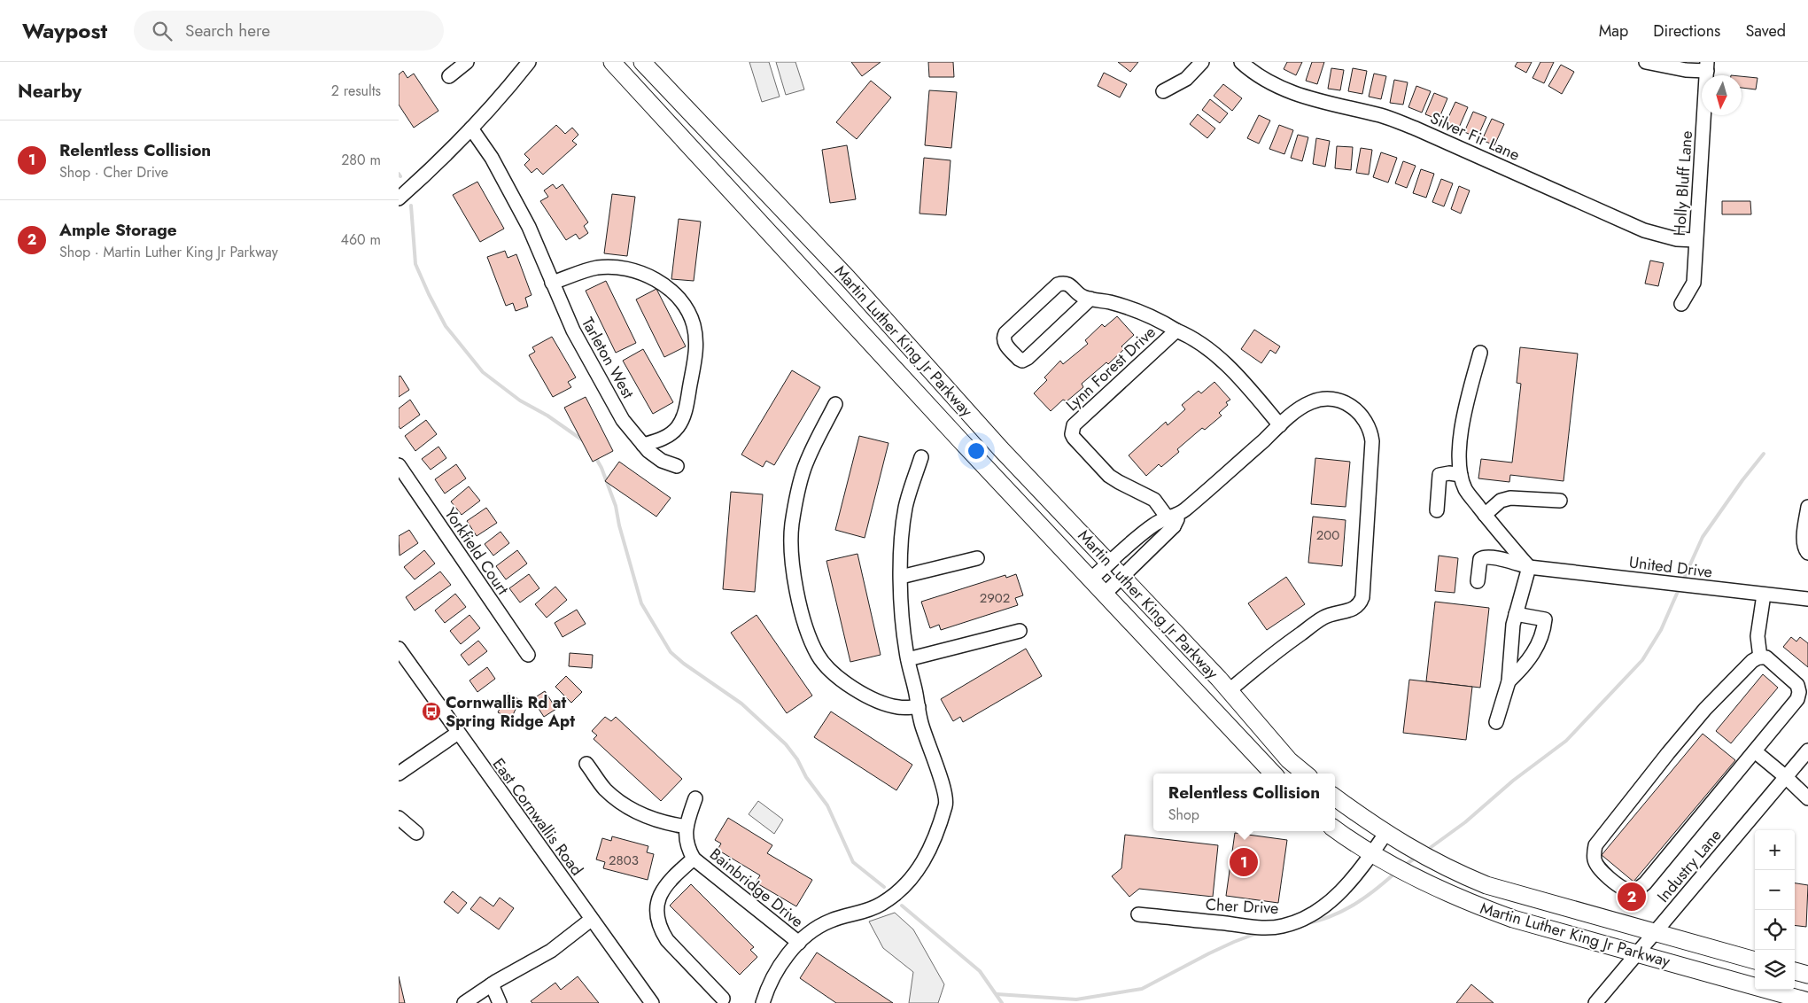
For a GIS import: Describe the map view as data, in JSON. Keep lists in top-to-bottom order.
{
  "streets": {
    "main road": ["Martin Luther King Jr Parkway"],
    "street": [
      "Silver Fir Lane",
      "Holly Bluff Lane",
      "Tarleton West",
      "Lynn Forest Drive",
      "Yorkfield Court",
      "United Drive",
      "East Cornwallis Road",
      "Industry Lane",
      "Bainbridge Drive",
      "Cher Drive"
    ]
  },
  "crossings": [
    ["Silver Fir Lane", "Holly Bluff Lane"],
    ["Martin Luther King Jr Parkway", "Industry Lane"],
    ["Martin Luther King Jr Parkway", "Cher Drive"]
  ],
  "places": {
    "bus stop": ["Cornwallis Rd at Spring Ridge Apt"]
  },
  "house_numbers": ["200", "2902", "2803"],
  "north": "bottom",
  "page": {
    "header": "Waypost",
    "search": "Search here",
    "nav": ["Map", "Directions", "Saved"],
    "heading": ["Nearby", "2 results"],
    "list": [
      {
        "mark": "1",
        "name": "Relentless Collision",
        "note": "Shop · Cher Drive",
        "value": "280 m"
      },
      {
        "mark": "2",
        "name": "Ample Storage",
        "note": "Shop · Martin Luther King Jr Parkway",
        "value": "460 m"
      }
    ],
    "popup": ["Relentless Collision", "Shop"],
    "map_buttons": ["+", "−"],
    "pins": ["1", "2"]
  }
}
